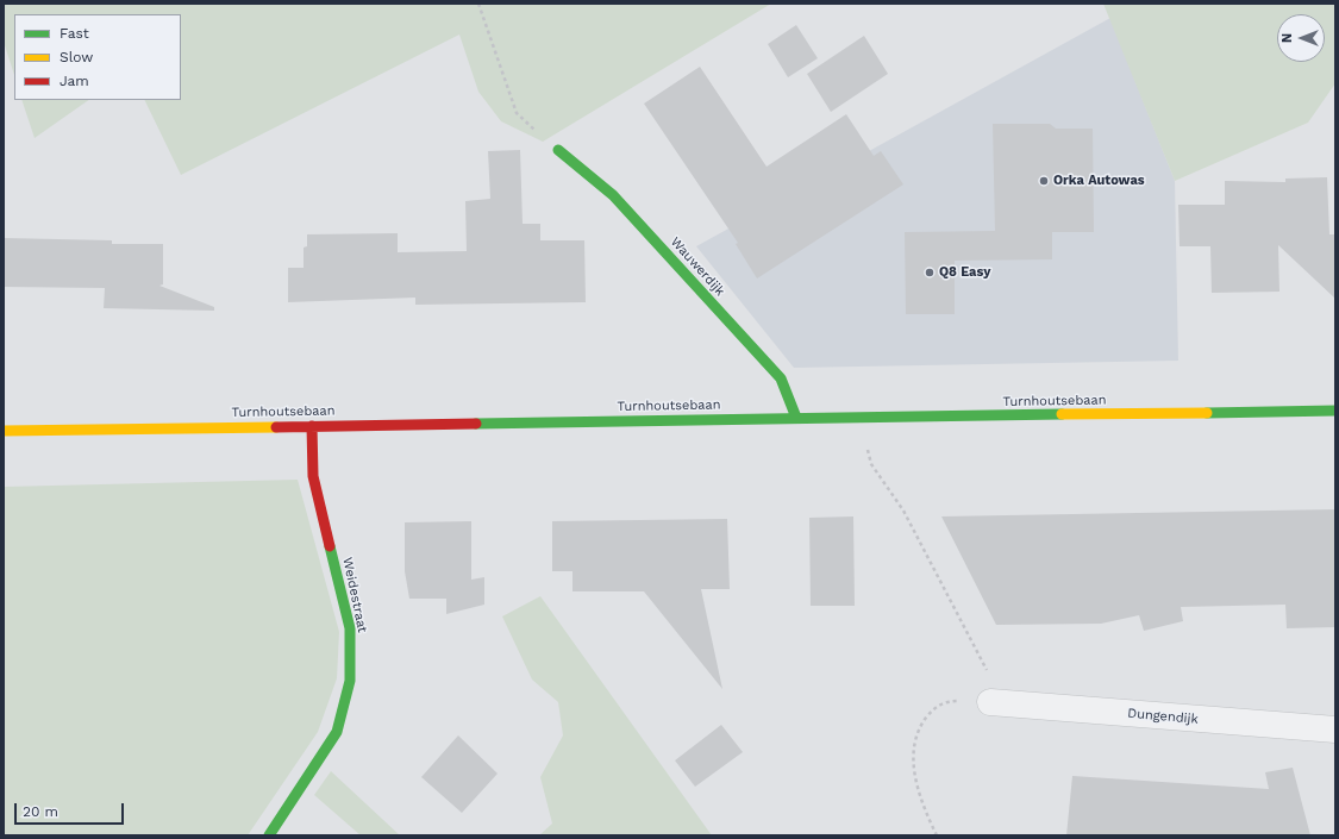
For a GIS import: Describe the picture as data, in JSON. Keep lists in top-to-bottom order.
{
  "streets": {
    "main road": ["Wauwerdijk", "Turnhoutsebaan", "Weidestraat"],
    "street": ["Dungendijk"]
  },
  "crossings": [
    ["Wauwerdijk", "Turnhoutsebaan"],
    ["Turnhoutsebaan", "Weidestraat"]
  ],
  "places": ["Orka Autowas", "Q8 Easy"],
  "legend": ["Fast", "Slow", "Jam"],
  "scale_bar": "20 m",
  "north": "left"
}
